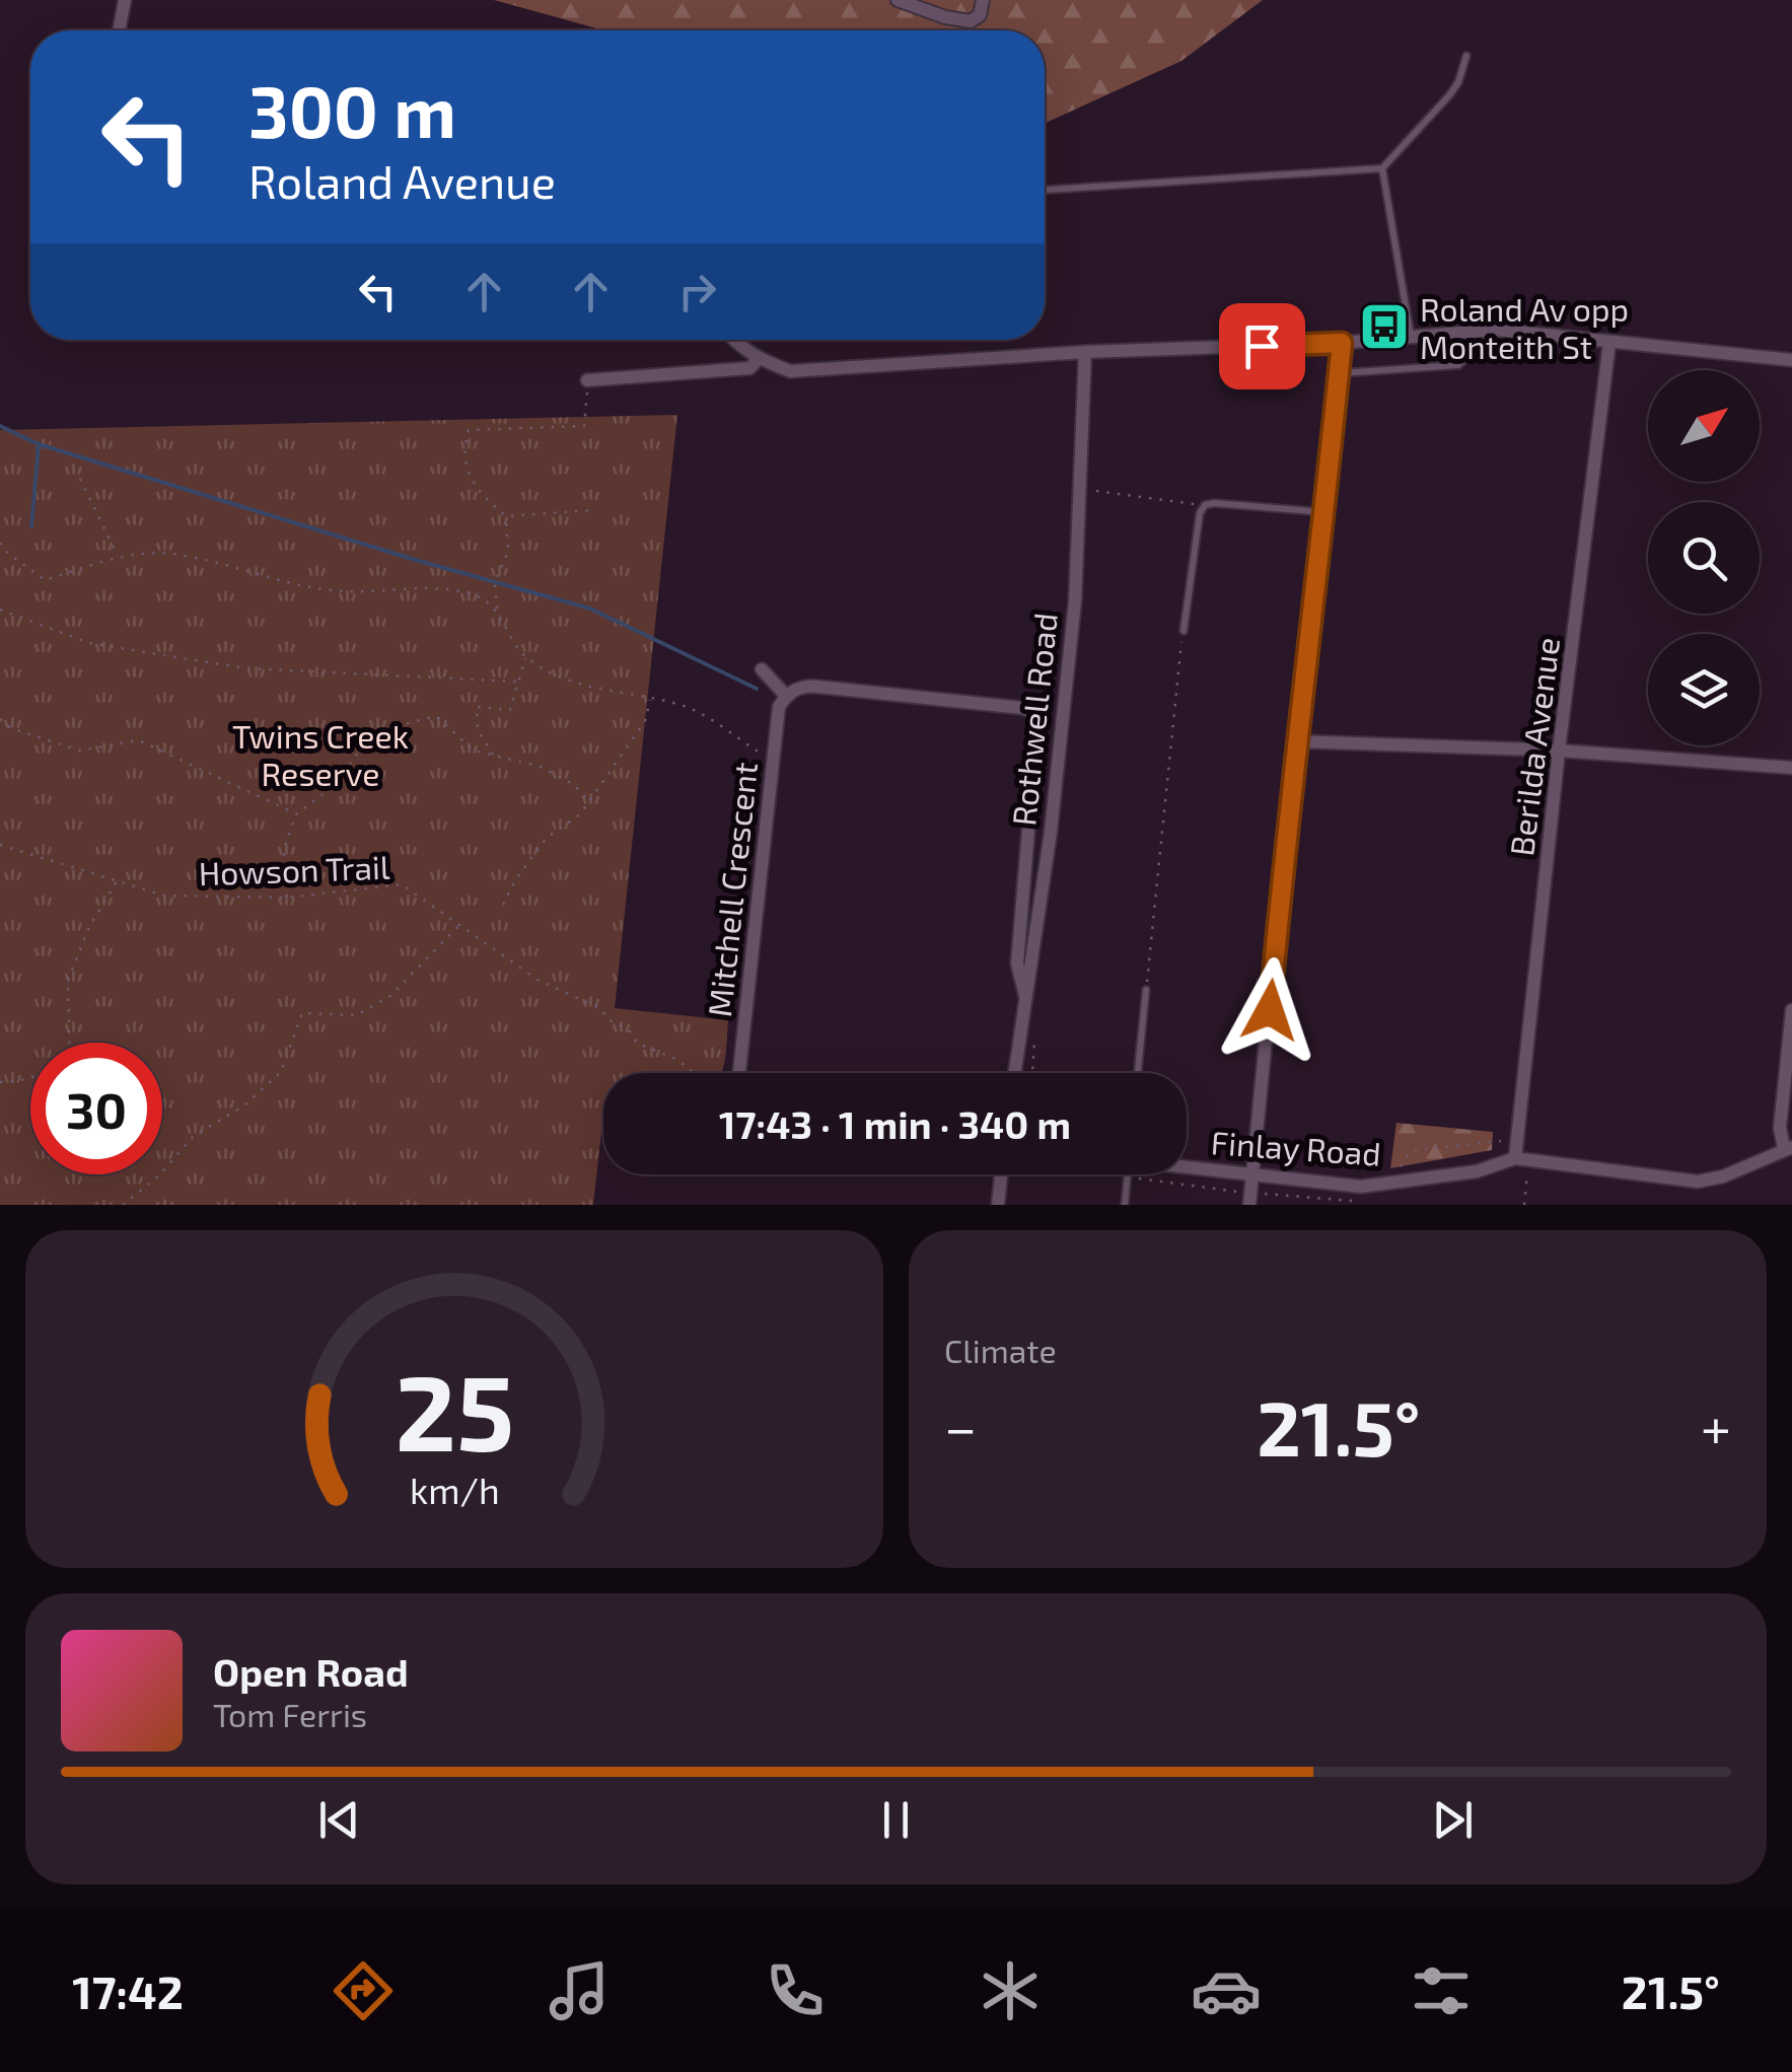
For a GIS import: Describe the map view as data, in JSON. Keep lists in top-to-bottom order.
{
  "streets": {
    "street": [
      "Rothwell Road",
      "Berilda Avenue",
      "Mitchell Crescent",
      "Finlay Road"
    ],
    "path": ["Howson Trail"]
  },
  "crossings": [
    ["Berilda Avenue", "Finlay Road"]
  ],
  "parks": ["Twins Creek Reserve"],
  "places": {
    "bus stop": ["Roland Av opp Monteith St"]
  },
  "north": "top right",
  "page": {
    "turn": ["300 m", "Roland Avenue"],
    "limit": "30",
    "trip": "17:43 · 1 min · 340 m",
    "tile": "Climate",
    "heat": ["−", "21.5°", "+"],
    "song": ["Open Road", "Tom Ferris"],
    "tabs": ["17:42", "21.5°"],
    "gauge": ["25", "km/h"]
  }
}
